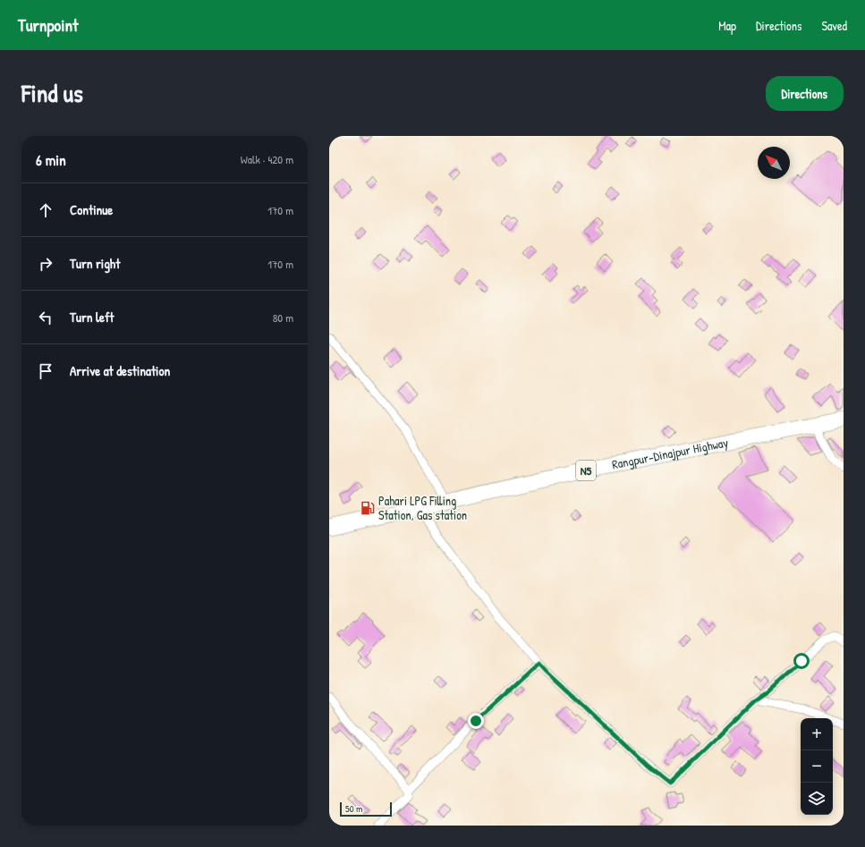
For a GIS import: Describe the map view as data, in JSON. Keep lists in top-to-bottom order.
{
  "streets": {
    "highway": ["Rangpur-Dinajpur Highway", "N5"]
  },
  "places": {
    "fuel station": ["Pahari LPG Filling Station, Gas station"]
  },
  "scale_bar": "50 m",
  "north": "top left",
  "page": {
    "header": "Turnpoint",
    "nav": ["Map", "Directions", "Saved"],
    "title": "Find us",
    "buttons": "Directions",
    "heading": ["6 min", "Walk · 420 m"],
    "list": [
      ["Continue", "170 m"],
      ["Turn right", "170 m"],
      ["Turn left", "80 m"],
      "Arrive at destination"
    ],
    "map_buttons": ["+", "−"],
    "scale": "50 m"
  }
}
